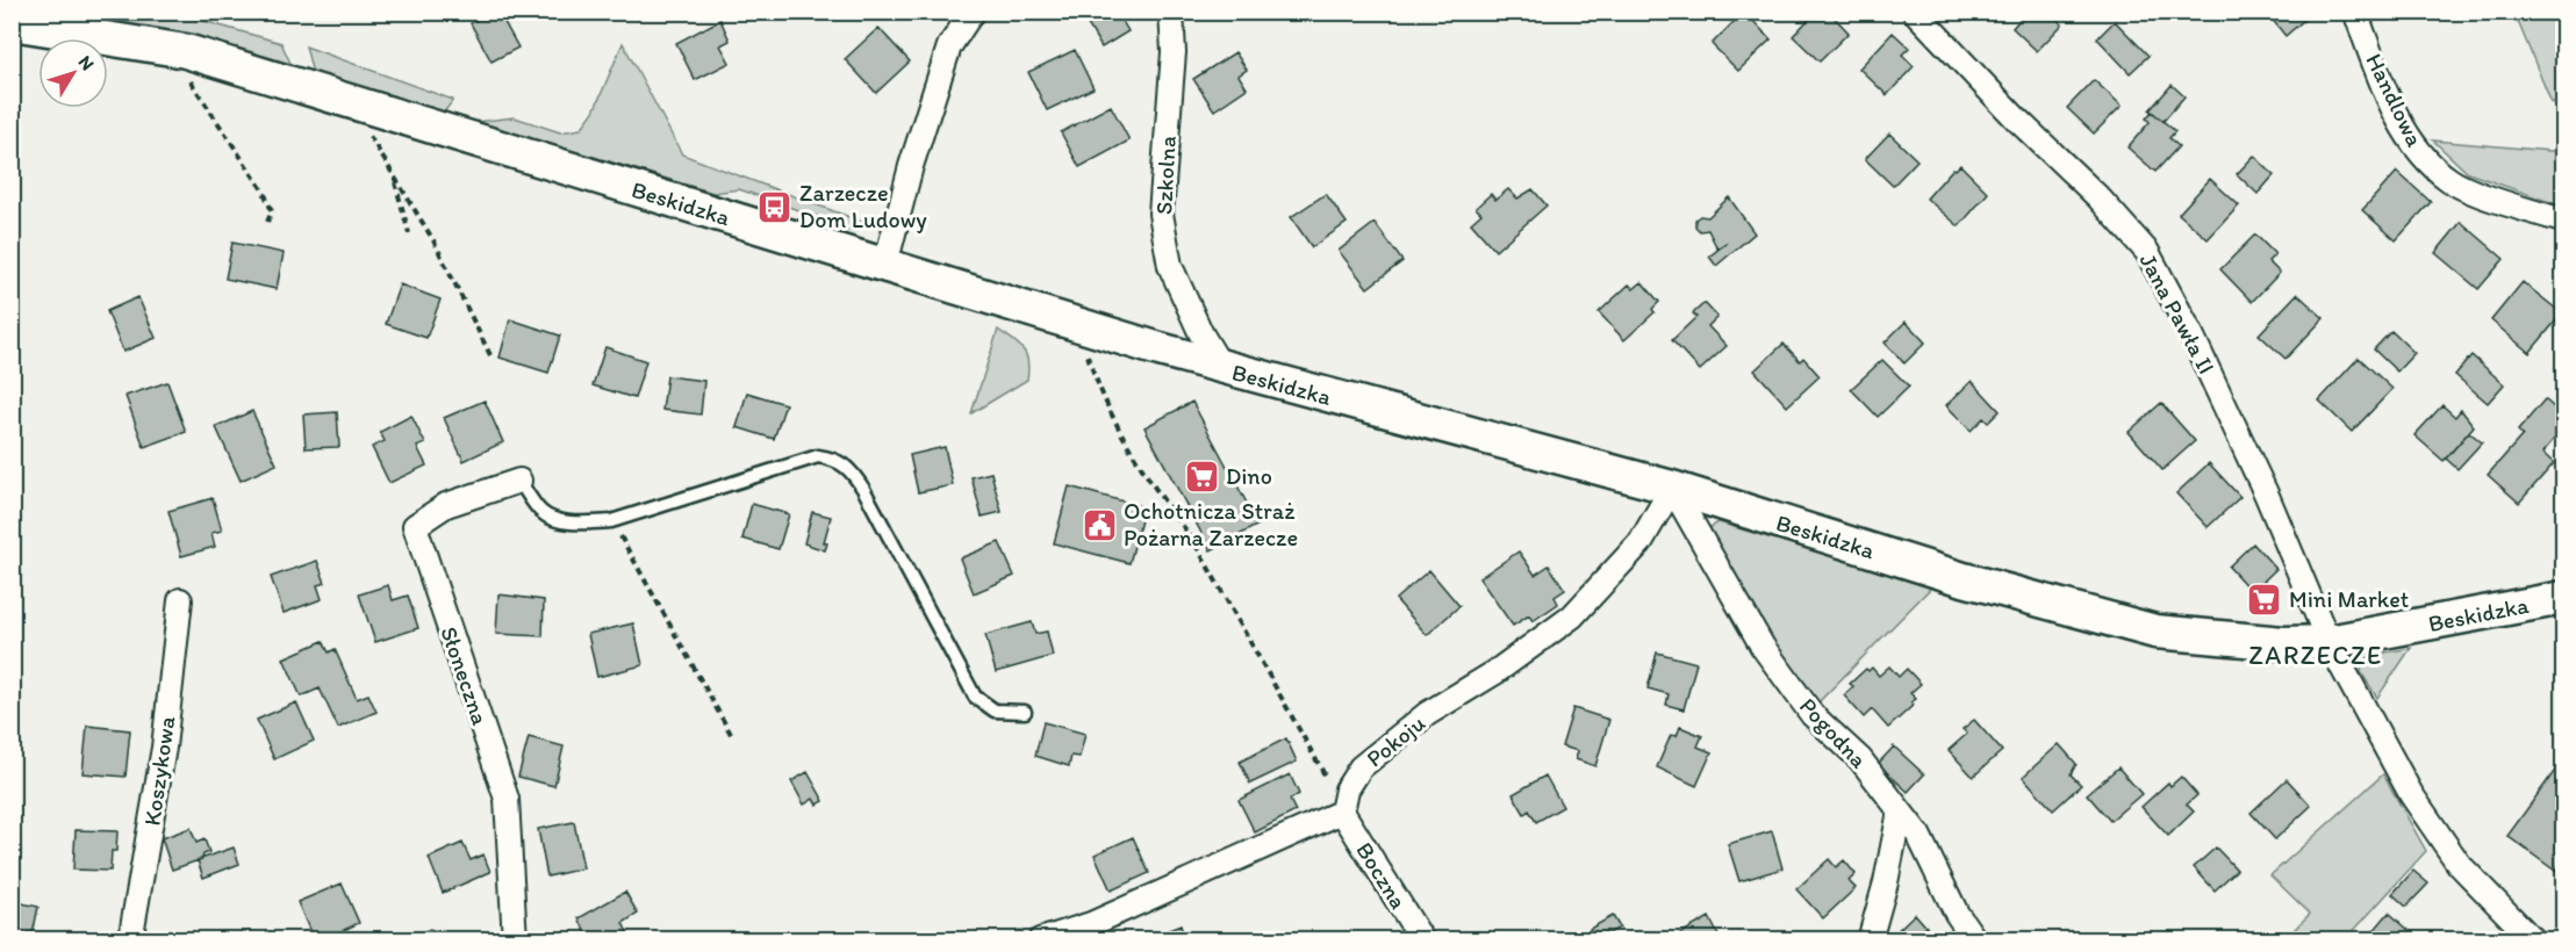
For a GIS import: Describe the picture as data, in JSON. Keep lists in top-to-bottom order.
{
  "streets": {
    "street": [
      "Handlowa",
      "Szkolna",
      "Beskidzka",
      "Jana Pawła II",
      "Słoneczna",
      "Pogodna",
      "Pokoju",
      "Koszykowa",
      "Boczna"
    ]
  },
  "crossings": [
    ["Szkolna", "Beskidzka"],
    ["Beskidzka", "Jana Pawła II"],
    ["Beskidzka", "Pogodna"],
    ["Beskidzka", "Pokoju"],
    ["Pogodna", "Pokoju"],
    ["Pokoju", "Boczna"]
  ],
  "districts": ["ZARZECZE"],
  "places": {
    "bus stop": ["Zarzecze Dom Ludowy"],
    "supermarket": ["Dino", "Mini Market"],
    "public building": ["Ochotnicza Straż Pożarna Zarzecze"]
  },
  "north": "top right"
}
